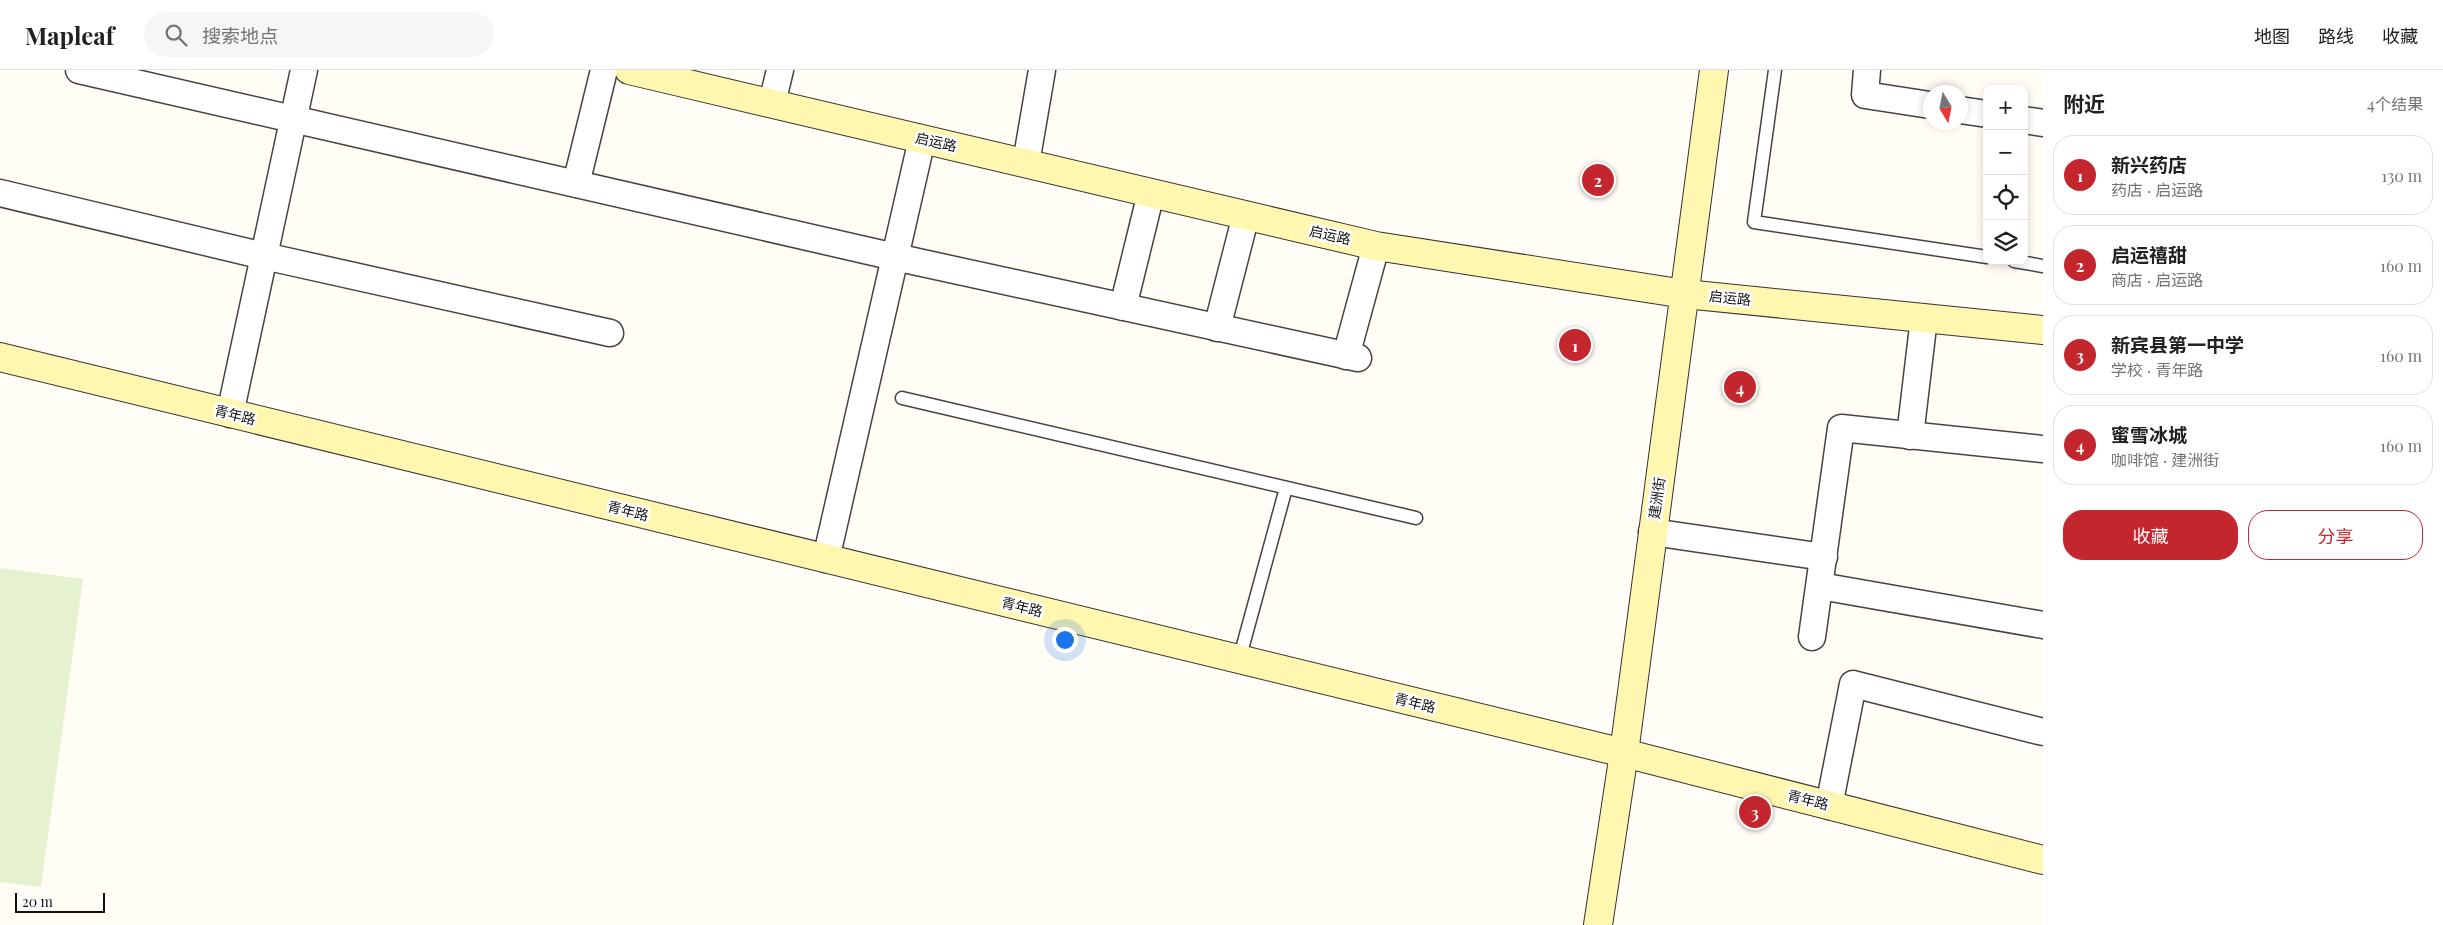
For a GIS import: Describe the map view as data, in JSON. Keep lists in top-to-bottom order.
{
  "streets": {
    "street": ["启运路", "青年路", "建洲街"]
  },
  "crossings": [
    ["启运路", "建洲街"],
    ["青年路", "建洲街"]
  ],
  "scale_bar": "20 m",
  "north": "bottom",
  "page": {
    "header": "Mapleaf",
    "search": "搜索地点",
    "nav": ["地图", "路线", "收藏"],
    "heading": ["附近", "4个结果"],
    "map_buttons": ["+", "−"],
    "list": [
      {
        "mark": "1",
        "name": "新兴药店",
        "note": "药店 · 启运路",
        "value": "130 m"
      },
      {
        "mark": "2",
        "name": "启运禧甜",
        "note": "商店 · 启运路",
        "value": "160 m"
      },
      {
        "mark": "3",
        "name": "新宾县第一中学",
        "note": "学校 · 青年路",
        "value": "160 m"
      },
      {
        "mark": "4",
        "name": "蜜雪冰城",
        "note": "咖啡馆 · 建洲街",
        "value": "160 m"
      }
    ],
    "pins": [
      "2",
      "1",
      "4",
      "3"
    ],
    "buttons": ["收藏", "分享"],
    "scale": "20 m"
  }
}
